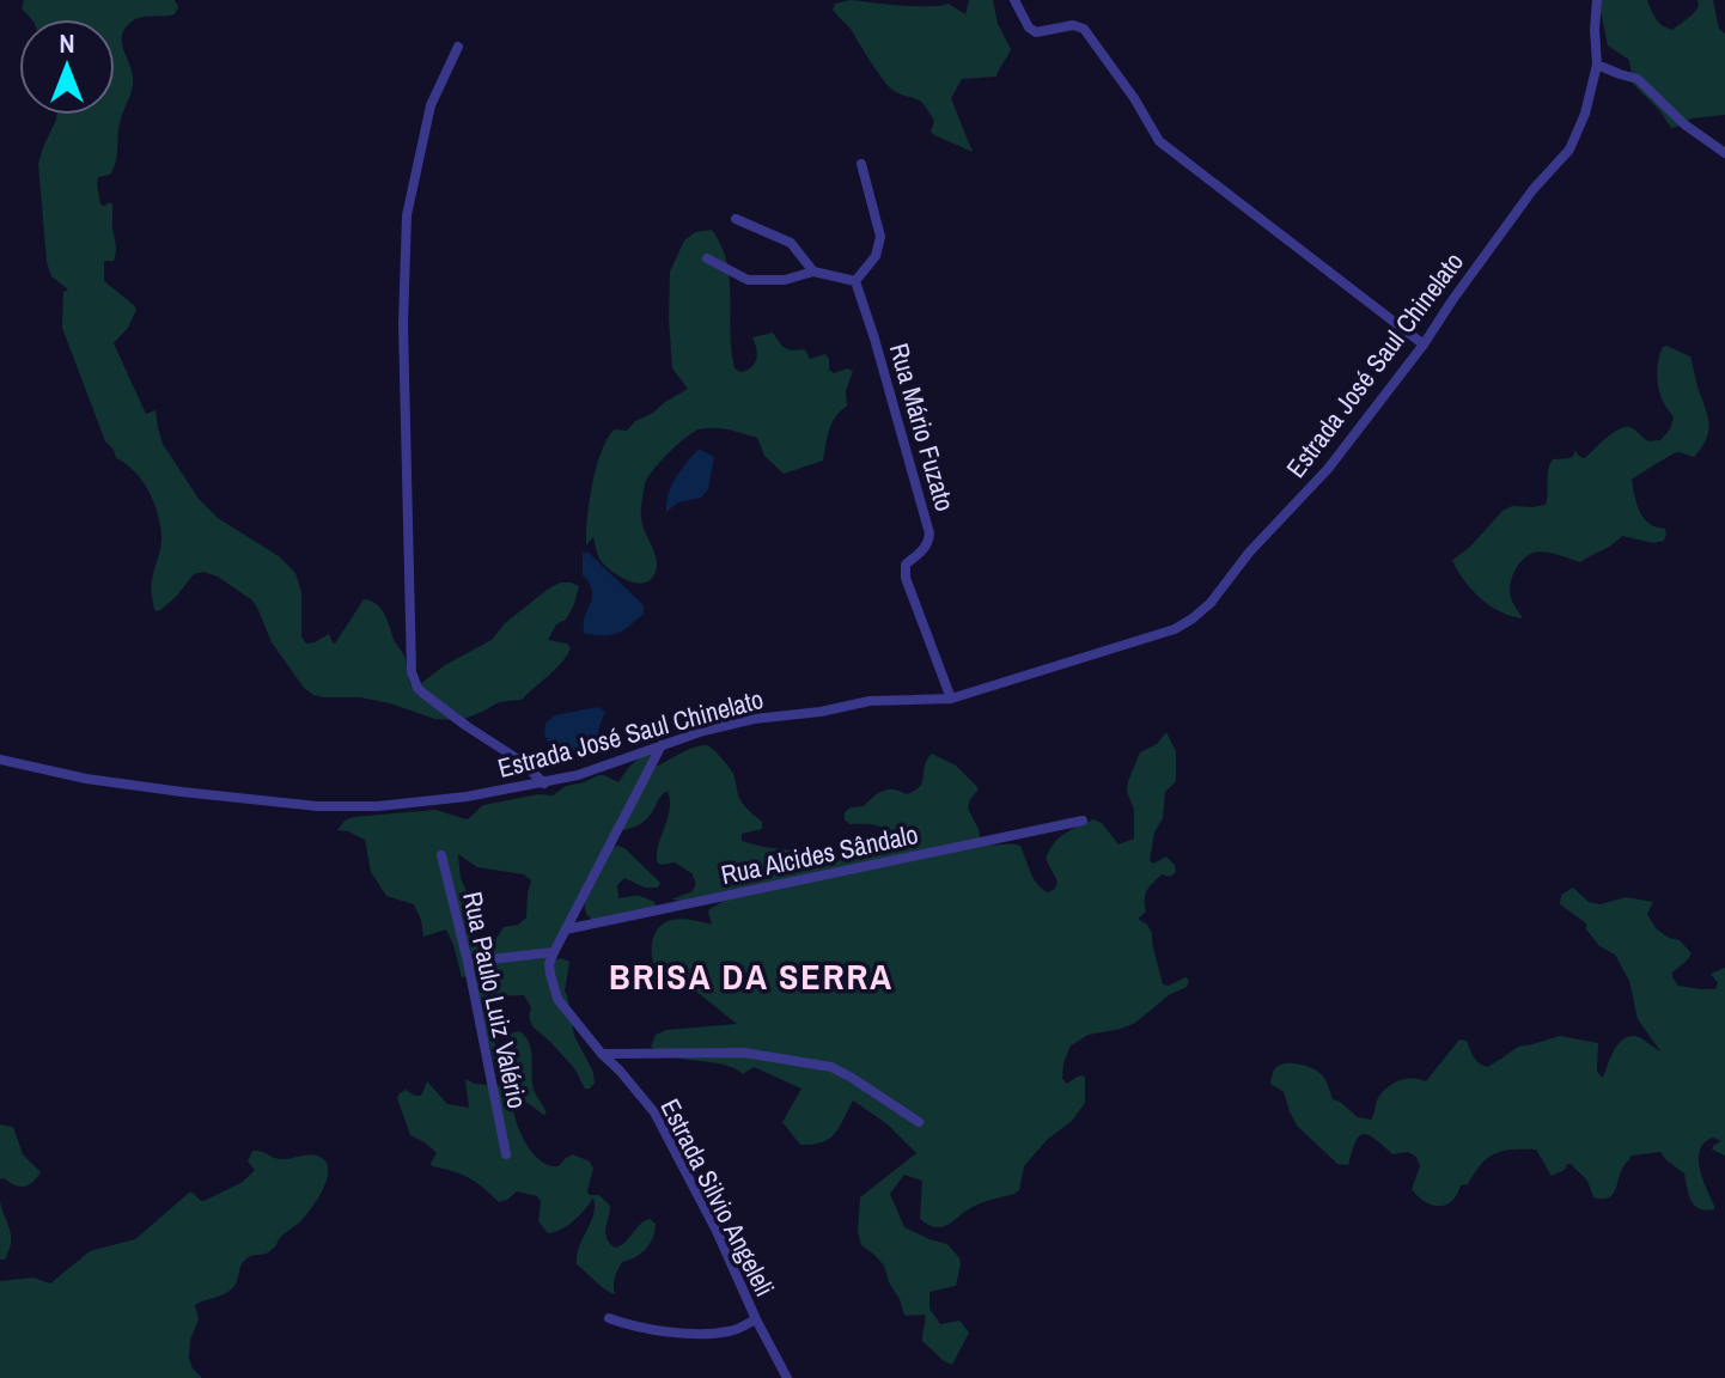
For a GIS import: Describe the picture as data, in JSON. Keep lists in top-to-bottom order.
{
  "streets": {
    "street": [
      "Estrada José Saul Chinelato",
      "Rua Mário Fuzato",
      "Rua Alcides Sândalo",
      "Rua Paulo Luiz Valério",
      "Estrada Silvio Angeleli"
    ]
  },
  "crossings": [
    ["Estrada José Saul Chinelato", "Rua Mário Fuzato"]
  ],
  "districts": ["BRISA DA SERRA"],
  "north": "top"
}
